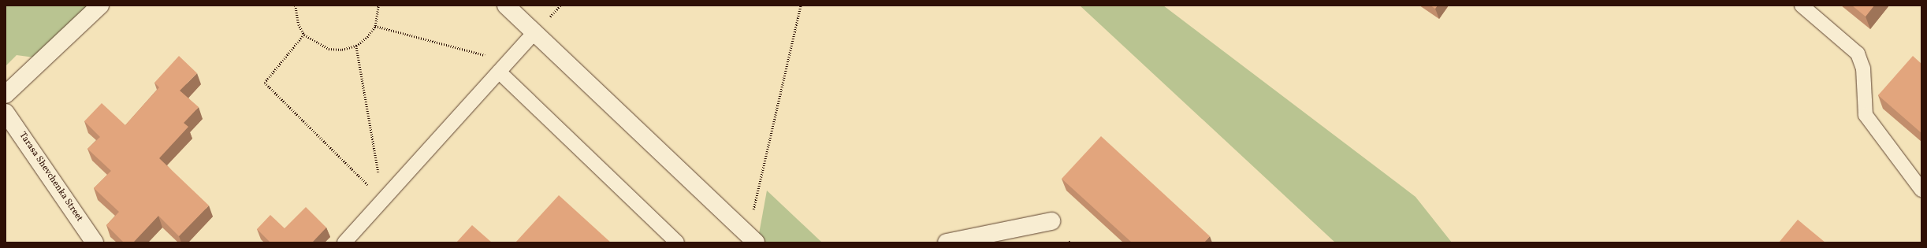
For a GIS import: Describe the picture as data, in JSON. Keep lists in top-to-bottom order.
{
  "streets": {
    "street": ["Tarasa Shevchenka Street"]
  }
}
